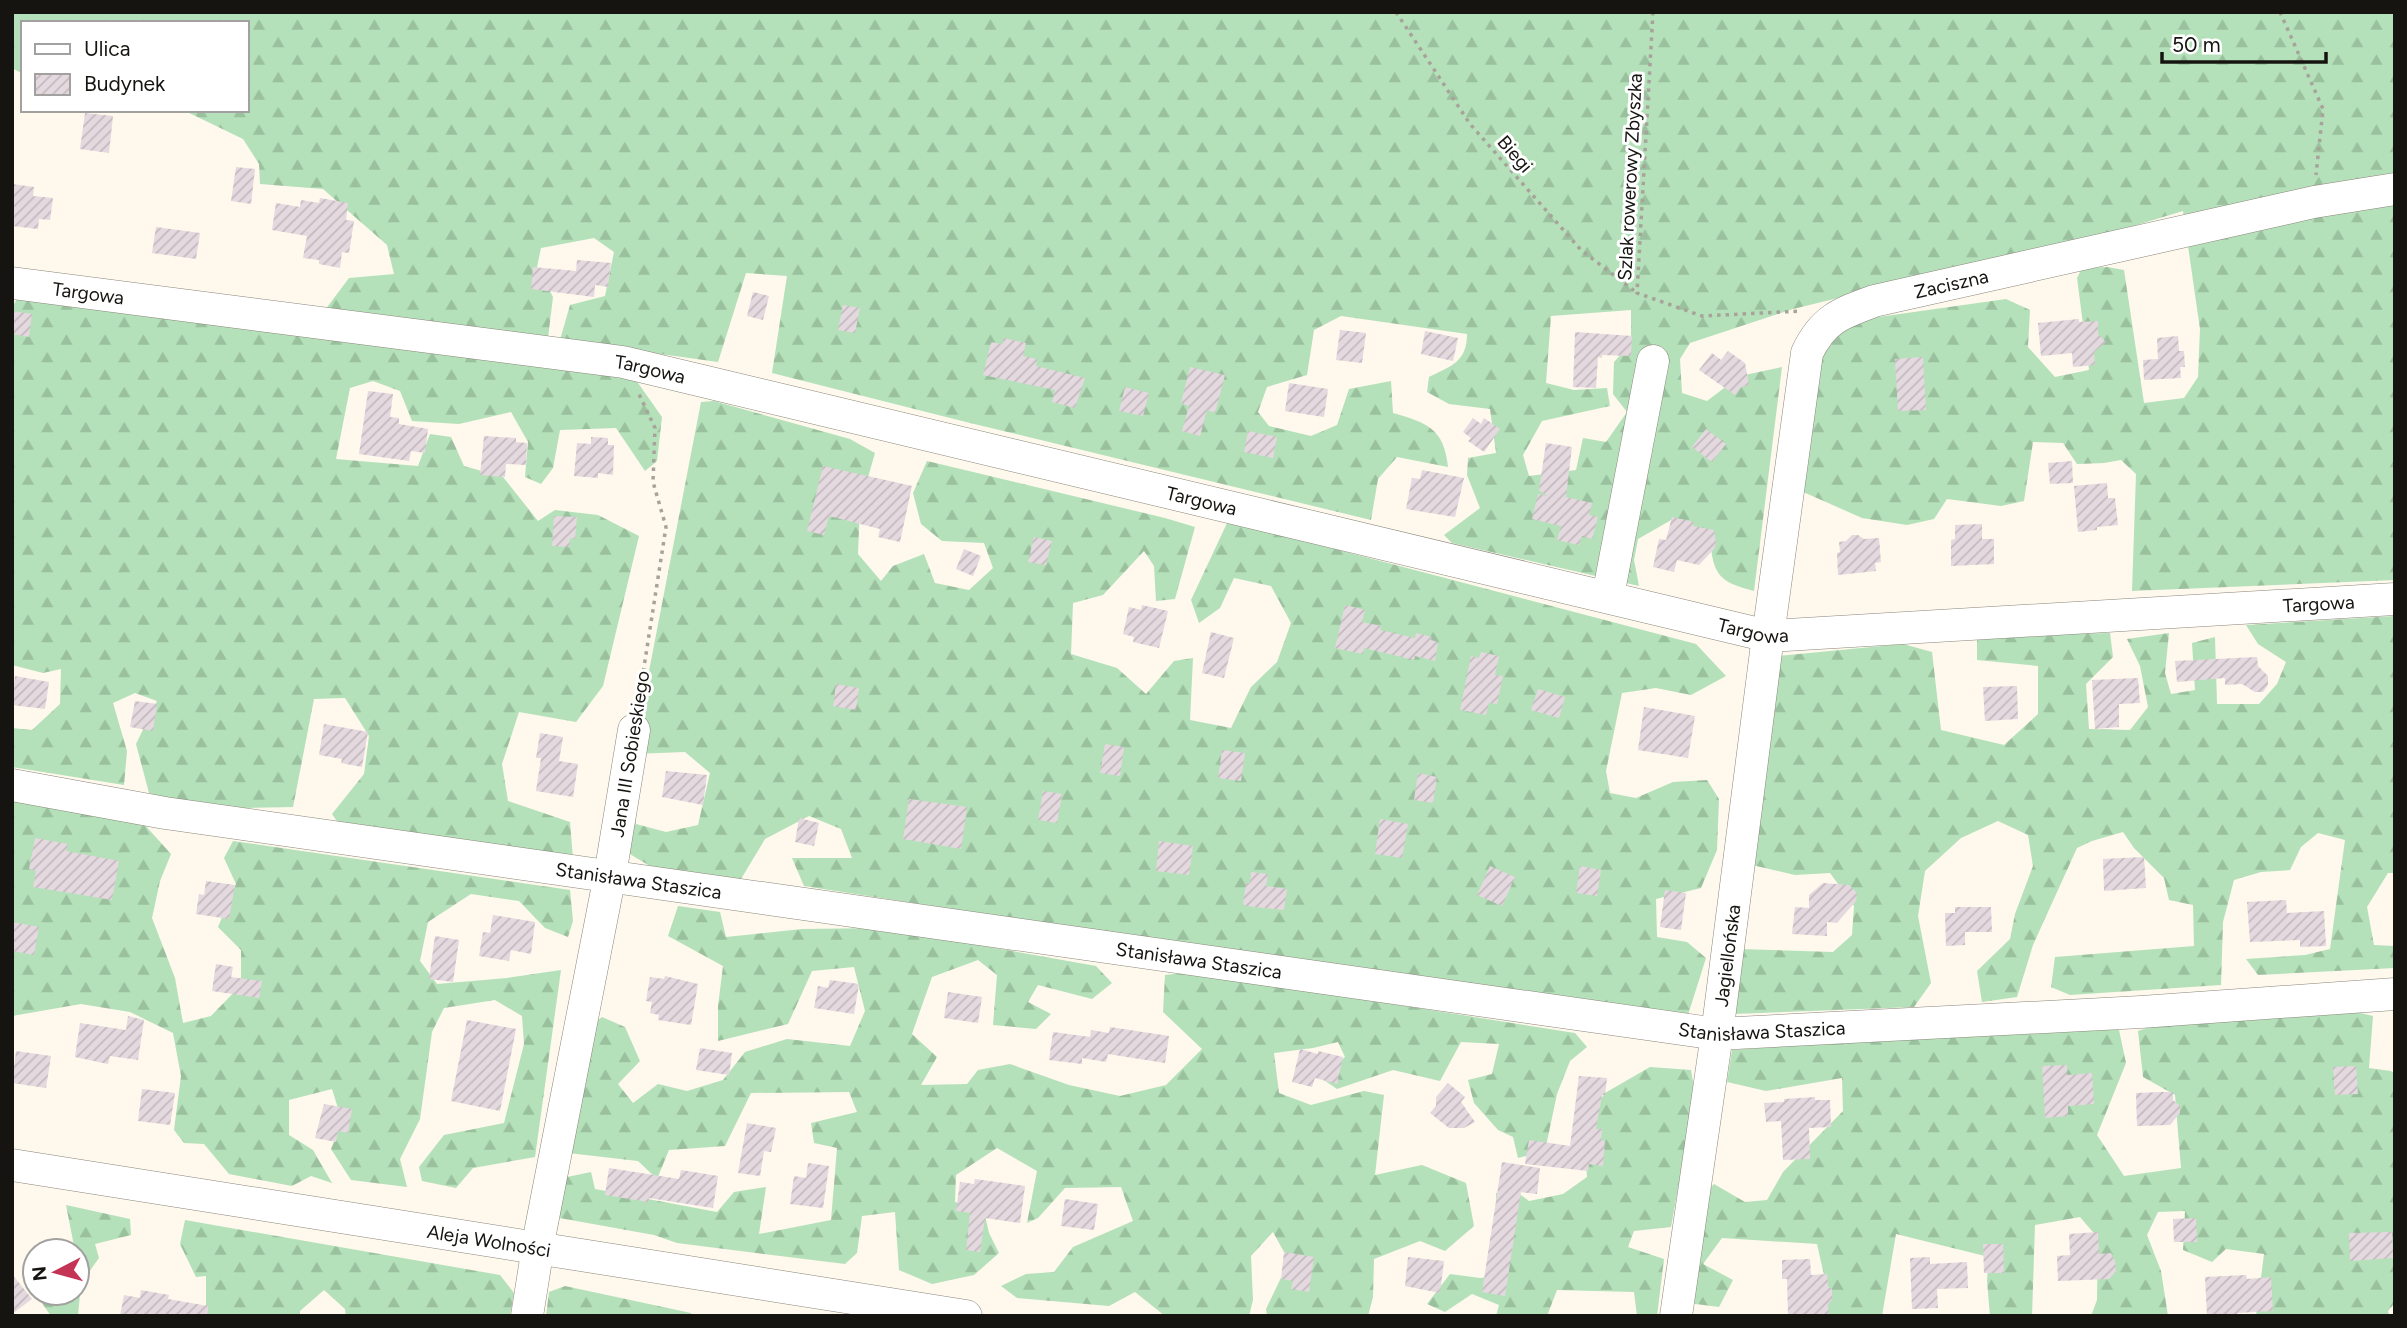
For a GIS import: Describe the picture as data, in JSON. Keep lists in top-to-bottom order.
{
  "streets": {
    "street": [
      "Zaciszna",
      "Targowa",
      "Jana III Sobieskiego",
      "Stanisława Staszica",
      "Jagiellońska",
      "Aleja Wolności"
    ],
    "path": ["Biegi", "Szlak rowerowy Zbyszka"]
  },
  "crossings": [
    ["Biegi", "Szlak rowerowy Zbyszka"],
    ["Zaciszna", "Targowa"],
    ["Zaciszna", "Jagiellońska"],
    ["Targowa", "Jana III Sobieskiego"],
    ["Targowa", "Jagiellońska"],
    ["Jana III Sobieskiego", "Stanisława Staszica"],
    ["Jana III Sobieskiego", "Aleja Wolności"],
    ["Stanisława Staszica", "Jagiellońska"]
  ],
  "legend": ["Ulica", "Budynek"],
  "scale_bar": "50 m",
  "north": "left"
}
